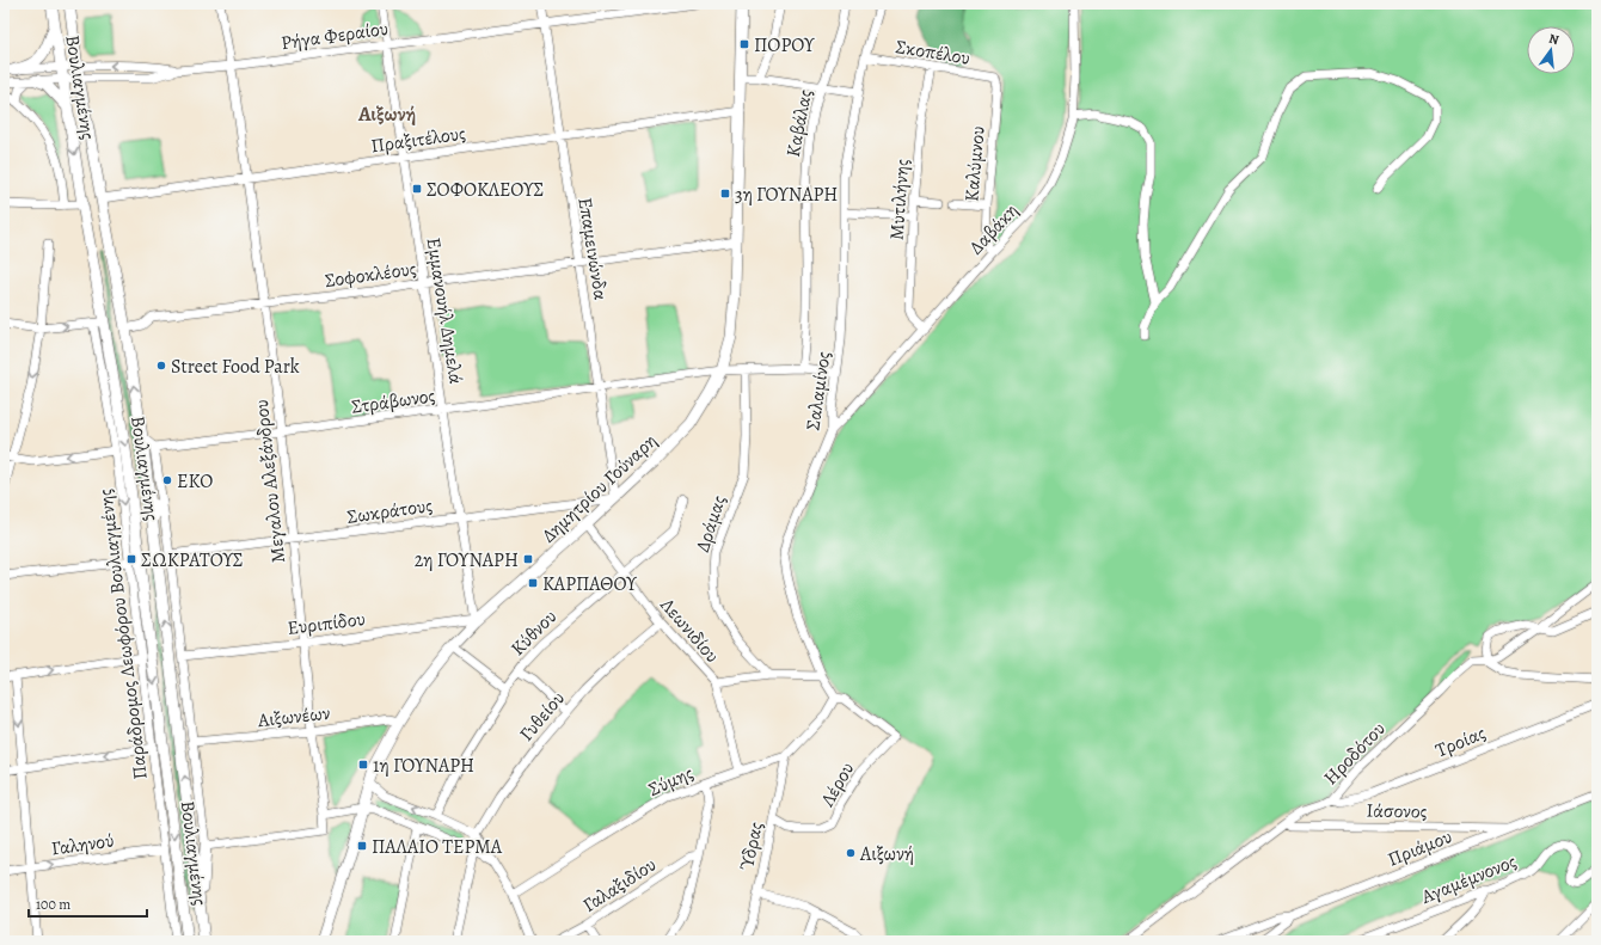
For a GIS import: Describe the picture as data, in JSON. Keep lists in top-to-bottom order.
{
  "streets": {
    "main road": ["Βουλιαγμένης", "Δημητρίου Γούναρη"],
    "street": [
      "Ρήγα Φεραίου",
      "Σκοπέλου",
      "Καβάλας",
      "Πραξιτέλους",
      "Καλύμνου",
      "Μυτιλήνης",
      "Δαβάκη",
      "Επαμεινώνδα",
      "Σοφοκλέους",
      "Εμμανουήλ Δημελά",
      "Σαλαμίνος",
      "Στράβωνος",
      "Μεγαλου Αλεξάνδρου",
      "Σωκράτους",
      "Δράμας",
      "Ευριπίδου",
      "Λεωνιδίου",
      "Κύθνου",
      "Παράδρομος Λεωφόρου Βουλιαγμένης",
      "Αιξωνέων",
      "Γυθείου",
      "Τροίας",
      "Ηροδότου",
      "Σύμης",
      "Λέρου",
      "Ιάσονος",
      "Γαληνού",
      "Ύδρας",
      "Πριάμου",
      "Αγαμέμνονος",
      "Γαλαξιδίου"
    ]
  },
  "crossings": [
    ["Ρήγα Φεραίου", "Βουλιαγμένης"],
    ["Ρήγα Φεραίου", "Επαμεινώνδα"],
    ["Ρήγα Φεραίου", "Εμμανουήλ Δημελά"],
    ["Ρήγα Φεραίου", "Μεγαλου Αλεξάνδρου"],
    ["Σκοπέλου", "Καλύμνου"],
    ["Σκοπέλου", "Μυτιλήνης"],
    ["Σκοπέλου", "Σαλαμίνος"],
    ["Βουλιαγμένης", "Πραξιτέλους"],
    ["Βουλιαγμένης", "Σοφοκλέους"],
    ["Καβάλας", "Στράβωνος"],
    ["Πραξιτέλους", "Επαμεινώνδα"],
    ["Πραξιτέλους", "Εμμανουήλ Δημελά"],
    ["Πραξιτέλους", "Μεγαλου Αλεξάνδρου"],
    ["Πραξιτέλους", "Δημητρίου Γούναρη"],
    ["Καλύμνου", "Δαβάκη"],
    ["Μυτιλήνης", "Δαβάκη"],
    ["Δαβάκη", "Σαλαμίνος"],
    ["Επαμεινώνδα", "Σοφοκλέους"],
    ["Επαμεινώνδα", "Στράβωνος"],
    ["Επαμεινώνδα", "Δημητρίου Γούναρη"],
    ["Επαμεινώνδα", "Σωκράτους"],
    ["Σοφοκλέους", "Εμμανουήλ Δημελά"],
    ["Σοφοκλέους", "Μεγαλου Αλεξάνδρου"],
    ["Σοφοκλέους", "Δημητρίου Γούναρη"],
    ["Εμμανουήλ Δημελά", "Στράβωνος"],
    ["Εμμανουήλ Δημελά", "Δημητρίου Γούναρη"],
    ["Εμμανουήλ Δημελά", "Σωκράτους"],
    ["Εμμανουήλ Δημελά", "Ευριπίδου"],
    ["Σαλαμίνος", "Στράβωνος"],
    ["Σαλαμίνος", "Σύμης"],
    ["Σαλαμίνος", "Λέρου"],
    ["Στράβωνος", "Μεγαλου Αλεξάνδρου"],
    ["Στράβωνος", "Δημητρίου Γούναρη"],
    ["Στράβωνος", "Δράμας"],
    ["Μεγαλου Αλεξάνδρου", "Σωκράτους"],
    ["Μεγαλου Αλεξάνδρου", "Ευριπίδου"],
    ["Μεγαλου Αλεξάνδρου", "Αιξωνέων"],
    ["Δημητρίου Γούναρη", "Σωκράτους"],
    ["Δημητρίου Γούναρη", "Ευριπίδου"],
    ["Δημητρίου Γούναρη", "Λεωνιδίου"],
    ["Δημητρίου Γούναρη", "Αιξωνέων"],
    ["Λεωνιδίου", "Κύθνου"],
    ["Λεωνιδίου", "Γυθείου"],
    ["Λεωνιδίου", "Σύμης"],
    ["Παράδρομος Λεωφόρου Βουλιαγμένης", "Γαληνού"],
    ["Τροίας", "Ηροδότου"],
    ["Ηροδότου", "Ιάσονος"],
    ["Σύμης", "Λέρου"],
    ["Σύμης", "Ύδρας"],
    ["Λέρου", "Ύδρας"],
    ["Ιάσονος", "Πριάμου"]
  ],
  "one_way": ["Γαληνού"],
  "districts": ["Αιξωνή"],
  "places": {
    "transit": [
      "ΠΟΡΟΥ",
      "ΣΟΦΟΚΛΕΟΥΣ",
      "3η ΓΟΥΝΑΡΗ",
      "ΣΩΚΡΑΤΟΥΣ",
      "2η ΓΟΥΝΑΡΗ",
      "ΚΑΡΠΑΘΟΥ",
      "1η ΓΟΥΝΑΡΗ",
      "ΠΑΛΑΙΟ ΤΕΡΜΑ"
    ],
    "other": ["Street Food Park", "EKO", "Αιξωνή"]
  },
  "scale_bar": "100 m",
  "north": "top"
}
